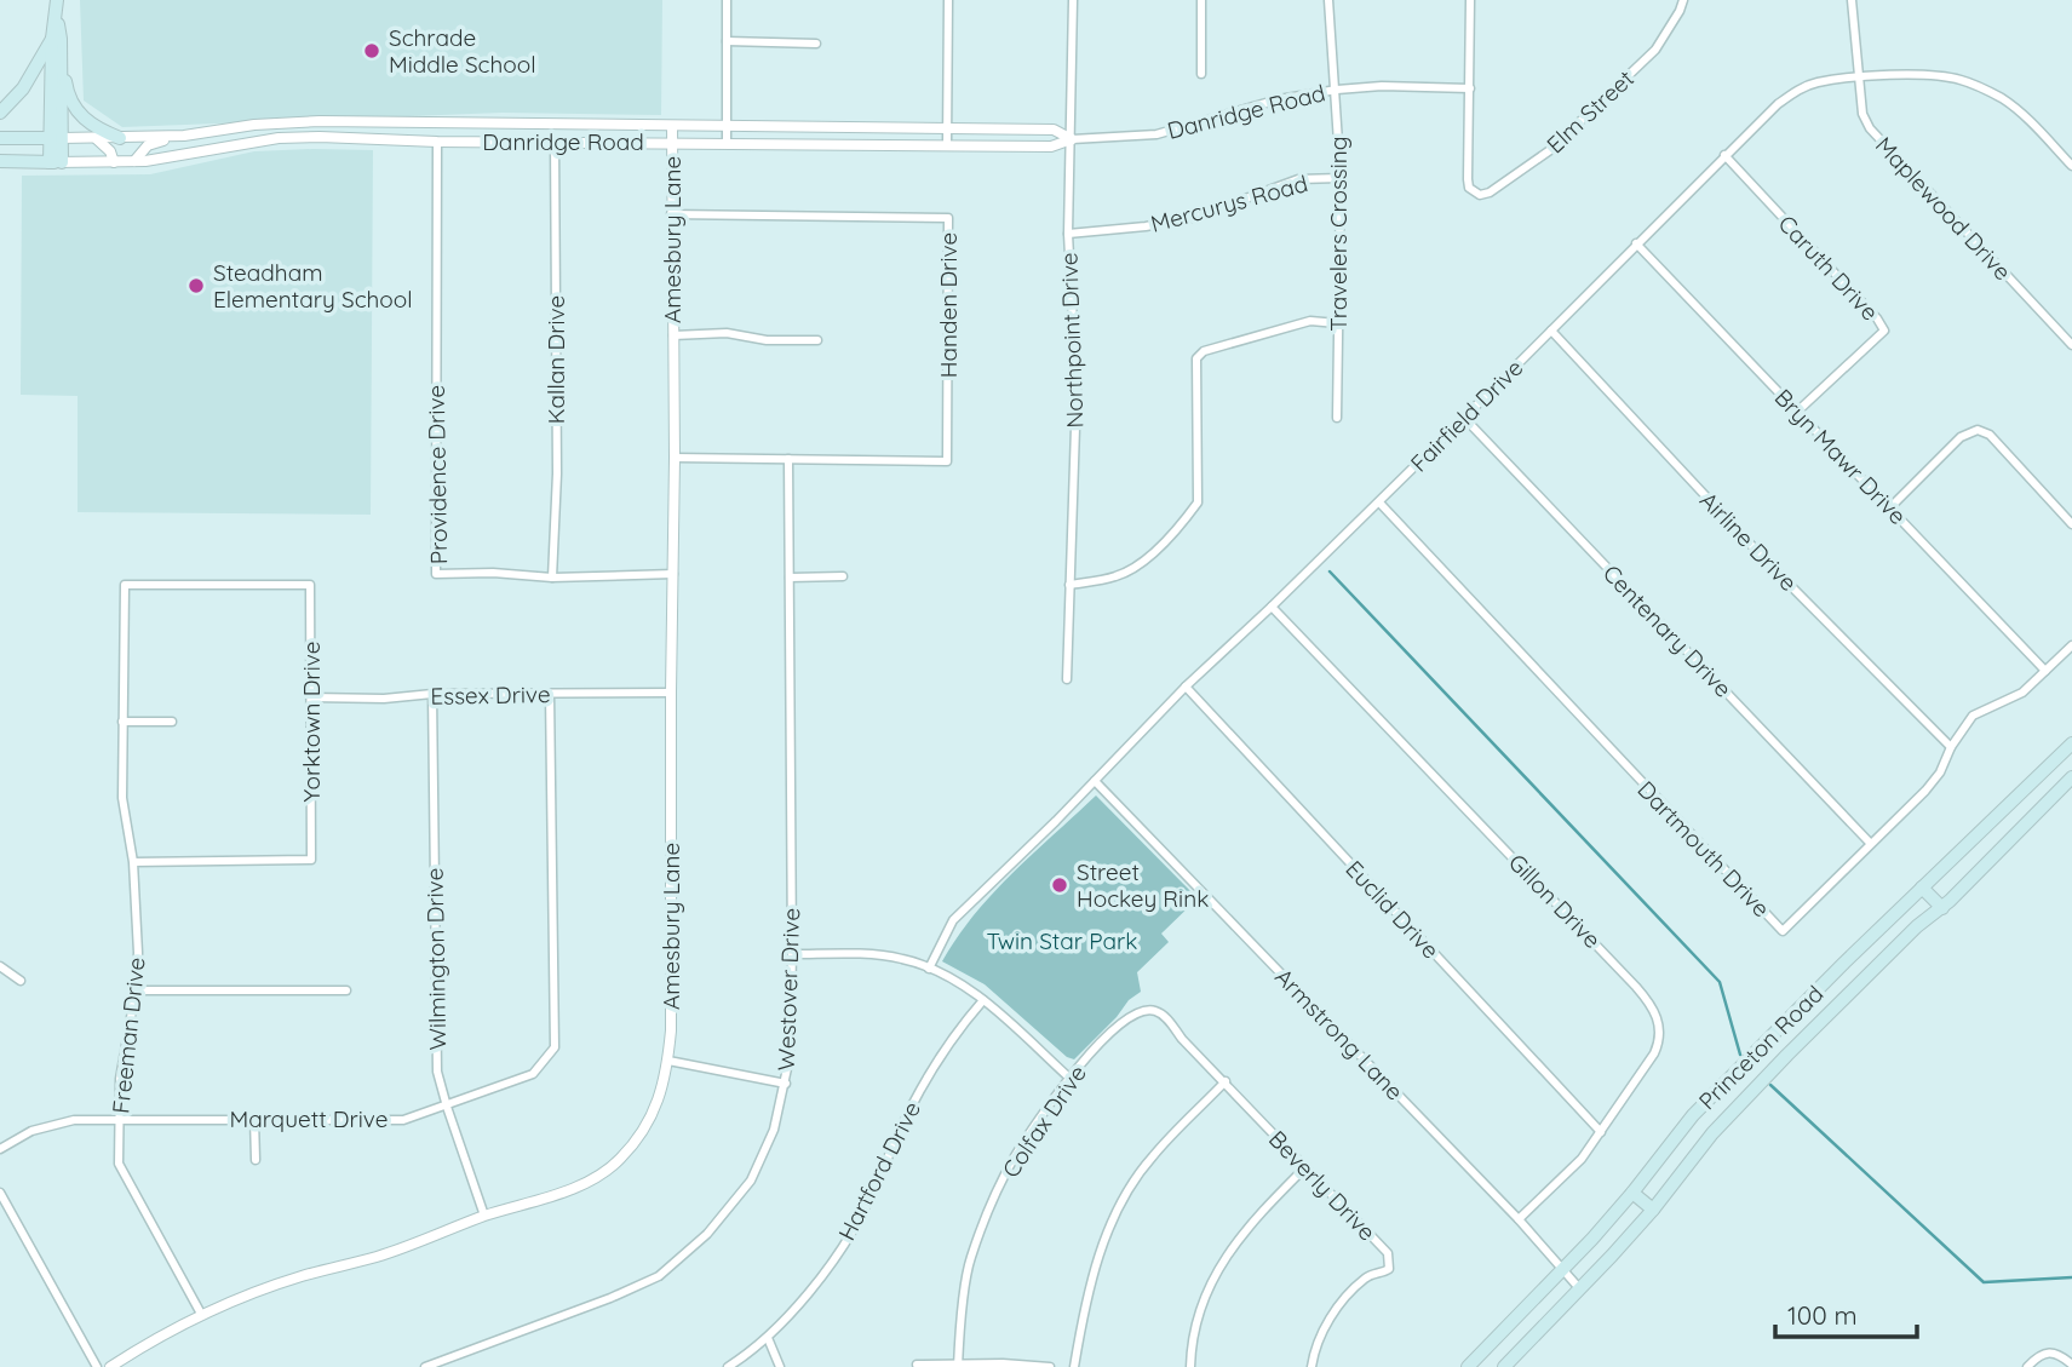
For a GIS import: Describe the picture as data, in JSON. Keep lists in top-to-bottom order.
{
  "streets": {
    "main road": ["Princeton Road"],
    "street": [
      "Danridge Road",
      "Elm Street",
      "Mercurys Road",
      "Maplewood Drive",
      "Travelers Crossing",
      "Amesbury Lane",
      "Caruth Drive",
      "Handen Drive",
      "Northpoint Drive",
      "Kallan Drive",
      "Fairfield Drive",
      "Bryn Mawr Drive",
      "Providence Drive",
      "Airline Drive",
      "Centenary Drive",
      "Essex Drive",
      "Yorktown Drive",
      "Dartmouth Drive",
      "Gillon Drive",
      "Euclid Drive",
      "Wilmington Drive",
      "Westover Drive",
      "Armstrong Lane",
      "Freeman Drive",
      "Marquett Drive",
      "Colfax Drive",
      "Hartford Drive",
      "Beverly Drive"
    ]
  },
  "crossings": [
    ["Danridge Road", "Elm Street"],
    ["Danridge Road", "Travelers Crossing"],
    ["Danridge Road", "Amesbury Lane"],
    ["Danridge Road", "Northpoint Drive"],
    ["Danridge Road", "Kallan Drive"],
    ["Danridge Road", "Providence Drive"],
    ["Mercurys Road", "Travelers Crossing"],
    ["Mercurys Road", "Northpoint Drive"],
    ["Maplewood Drive", "Fairfield Drive"],
    ["Amesbury Lane", "Handen Drive"],
    ["Amesbury Lane", "Providence Drive"],
    ["Amesbury Lane", "Essex Drive"],
    ["Amesbury Lane", "Wilmington Drive"],
    ["Amesbury Lane", "Freeman Drive"],
    ["Caruth Drive", "Fairfield Drive"],
    ["Caruth Drive", "Bryn Mawr Drive"],
    ["Handen Drive", "Westover Drive"],
    ["Kallan Drive", "Providence Drive"],
    ["Fairfield Drive", "Bryn Mawr Drive"],
    ["Fairfield Drive", "Airline Drive"],
    ["Fairfield Drive", "Centenary Drive"],
    ["Fairfield Drive", "Dartmouth Drive"],
    ["Fairfield Drive", "Gillon Drive"],
    ["Fairfield Drive", "Euclid Drive"],
    ["Fairfield Drive", "Armstrong Lane"],
    ["Bryn Mawr Drive", "Dartmouth Drive"],
    ["Airline Drive", "Dartmouth Drive"],
    ["Centenary Drive", "Dartmouth Drive"],
    ["Essex Drive", "Yorktown Drive"],
    ["Essex Drive", "Wilmington Drive"],
    ["Essex Drive", "Marquett Drive"],
    ["Yorktown Drive", "Freeman Drive"],
    ["Gillon Drive", "Euclid Drive"],
    ["Gillon Drive", "Armstrong Lane"],
    ["Wilmington Drive", "Marquett Drive"],
    ["Armstrong Lane", "Princeton Road"],
    ["Freeman Drive", "Marquett Drive"],
    ["Colfax Drive", "Beverly Drive"]
  ],
  "parks": ["Twin Star Park"],
  "places": ["Schrade Middle School", "Steadham Elementary School", "Street Hockey Rink"],
  "scale_bar": "100 m"
}
